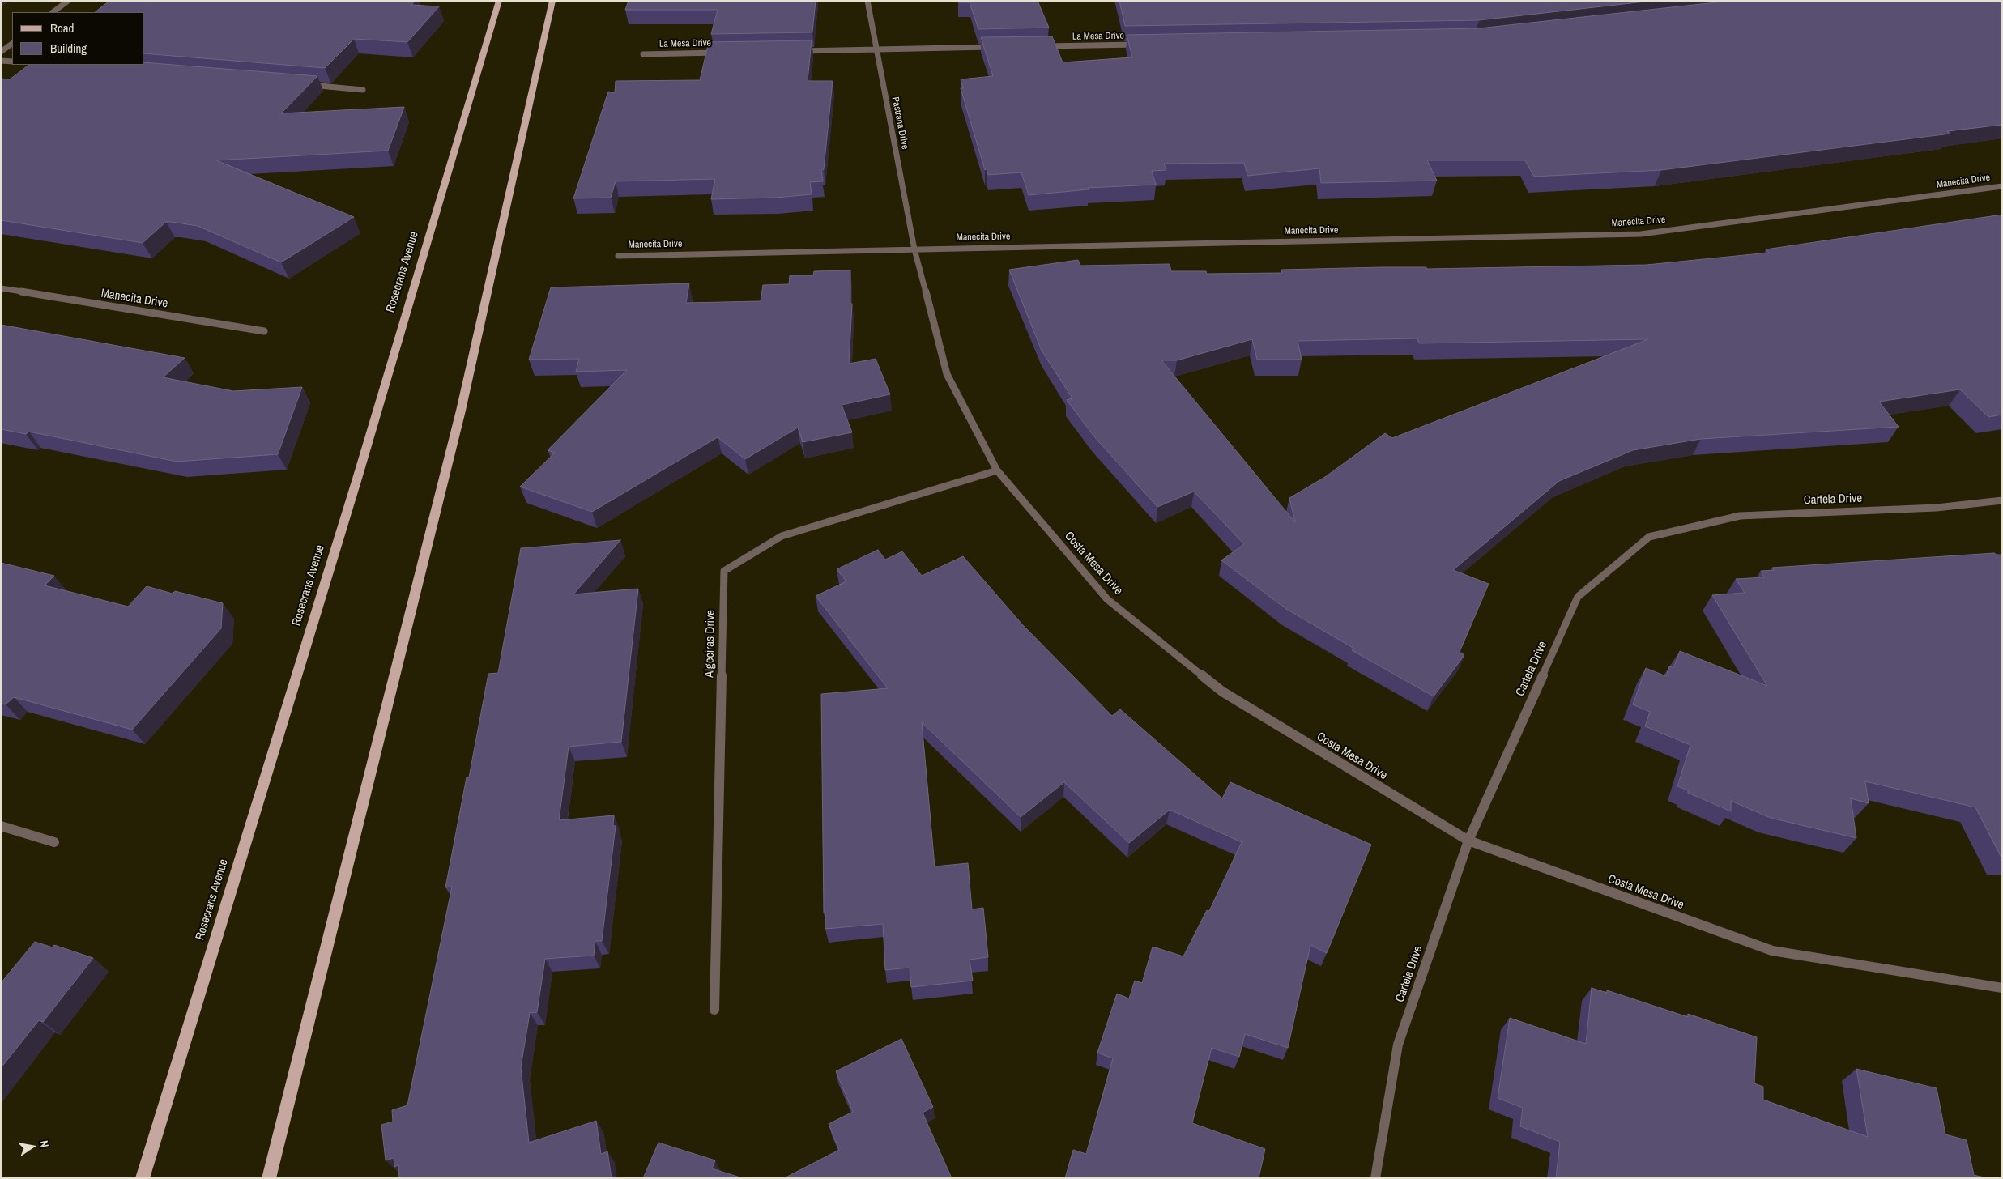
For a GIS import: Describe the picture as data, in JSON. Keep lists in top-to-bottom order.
{
  "streets": {
    "main road": ["Rosecrans Avenue"],
    "street": [
      "La Mesa Drive",
      "Pastrana Drive",
      "Manecita Drive",
      "Cartela Drive",
      "Costa Mesa Drive",
      "Algeciras Drive"
    ]
  },
  "crossings": [
    ["Pastrana Drive", "Manecita Drive"],
    ["Pastrana Drive", "Costa Mesa Drive"],
    ["Manecita Drive", "Costa Mesa Drive"],
    ["Cartela Drive", "Costa Mesa Drive"],
    ["Costa Mesa Drive", "Algeciras Drive"]
  ],
  "legend": ["Road", "Building"],
  "north": "right"
}
